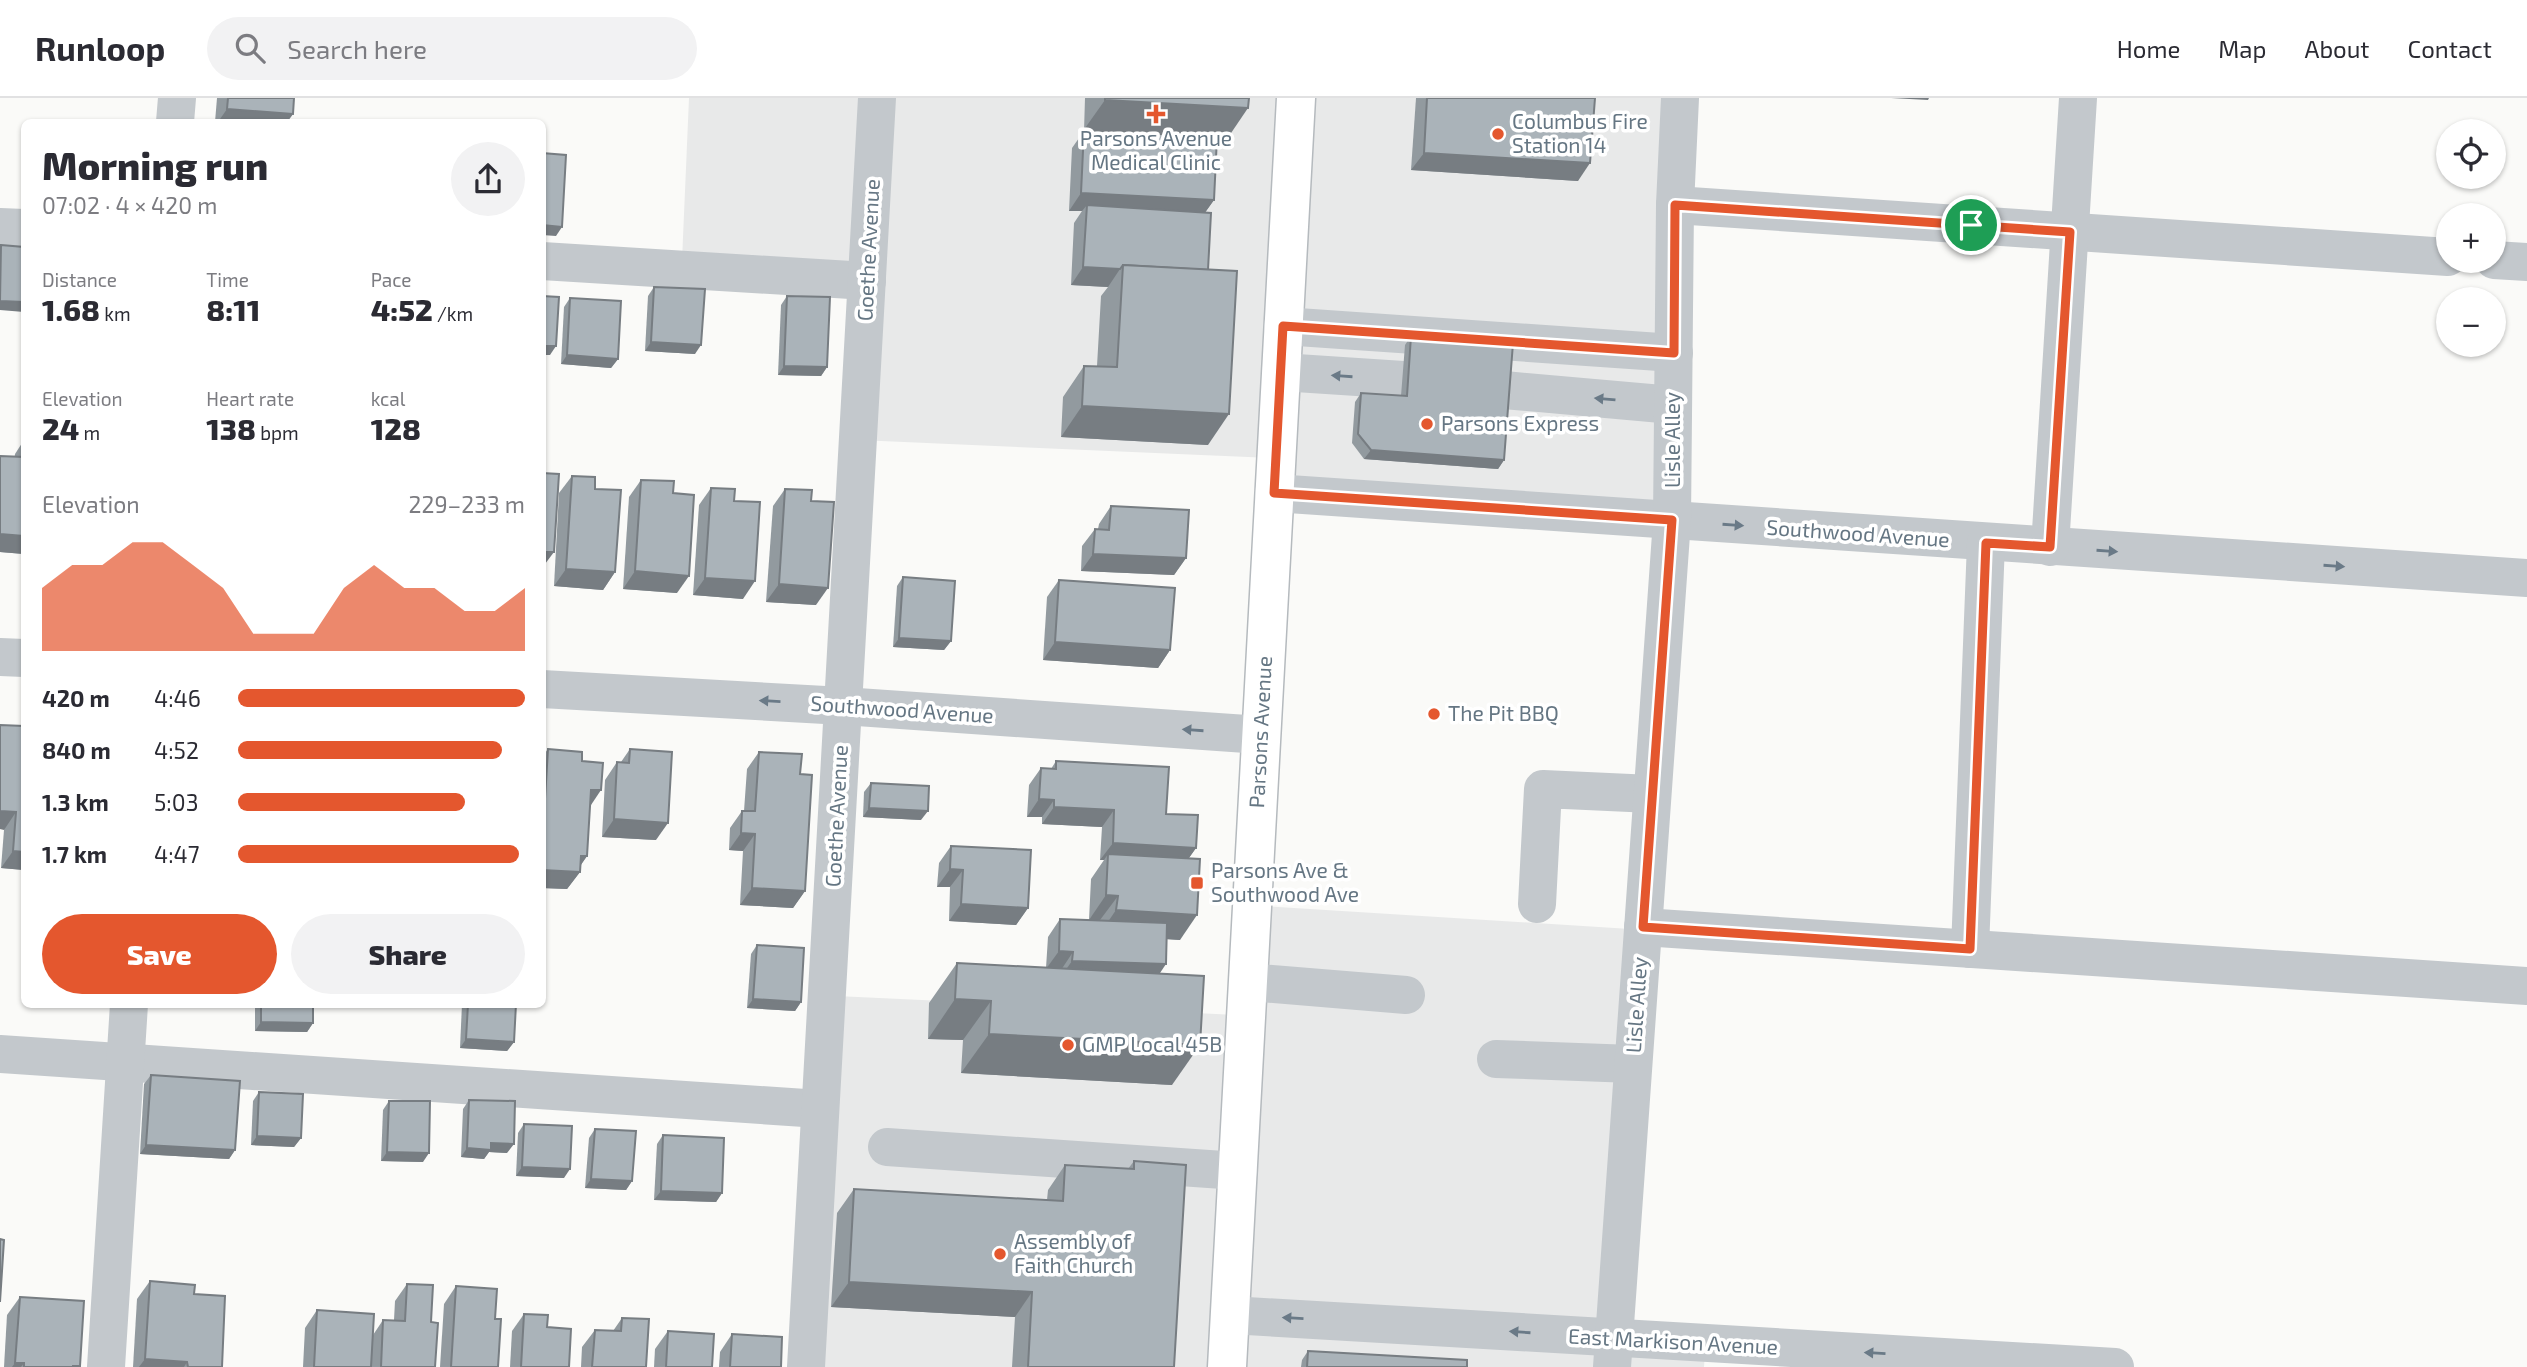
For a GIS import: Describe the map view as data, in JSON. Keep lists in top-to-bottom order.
{
  "streets": {
    "main road": ["Parsons Avenue"],
    "street": [
      "Goethe Avenue",
      "Lisle Alley",
      "Southwood Avenue",
      "East Markison Avenue"
    ]
  },
  "crossings": [
    ["Goethe Avenue", "Southwood Avenue"],
    ["Lisle Alley", "Southwood Avenue"],
    ["Lisle Alley", "East Markison Avenue"],
    ["Southwood Avenue", "Parsons Avenue"],
    ["Parsons Avenue", "East Markison Avenue"]
  ],
  "places": {
    "health": ["Parsons Avenue Medical Clinic"],
    "other": [
      "Columbus Fire Station 14",
      "Parsons Express",
      "The Pit BBQ",
      "GMP Local 45B",
      "Assembly of Faith Church"
    ],
    "transit": ["Parsons Ave & Southwood Ave"]
  },
  "page": {
    "header": "Runloop",
    "search": "Search here",
    "nav": [
      "Home",
      "Map",
      "About",
      "Contact"
    ],
    "map_buttons": ["+", "−"],
    "heading": ["Morning run", "07:02 · 4 × 420 m"],
    "stats": [
      ["Distance", "1.68 km"],
      ["Time", "8:11"],
      ["Pace", "4:52 /km"],
      ["Elevation", "24 m"],
      ["Heart rate", "138 bpm"],
      ["kcal", "128"]
    ],
    "chart": ["Elevation", "229–233 m"],
    "list": [
      {
        "name": "420 m",
        "note": "4:46"
      },
      {
        "name": "840 m",
        "note": "4:52"
      },
      {
        "name": "1.3 km",
        "note": "5:03"
      },
      {
        "name": "1.7 km",
        "note": "4:47"
      }
    ],
    "buttons": ["Save", "Share"]
  }
}
